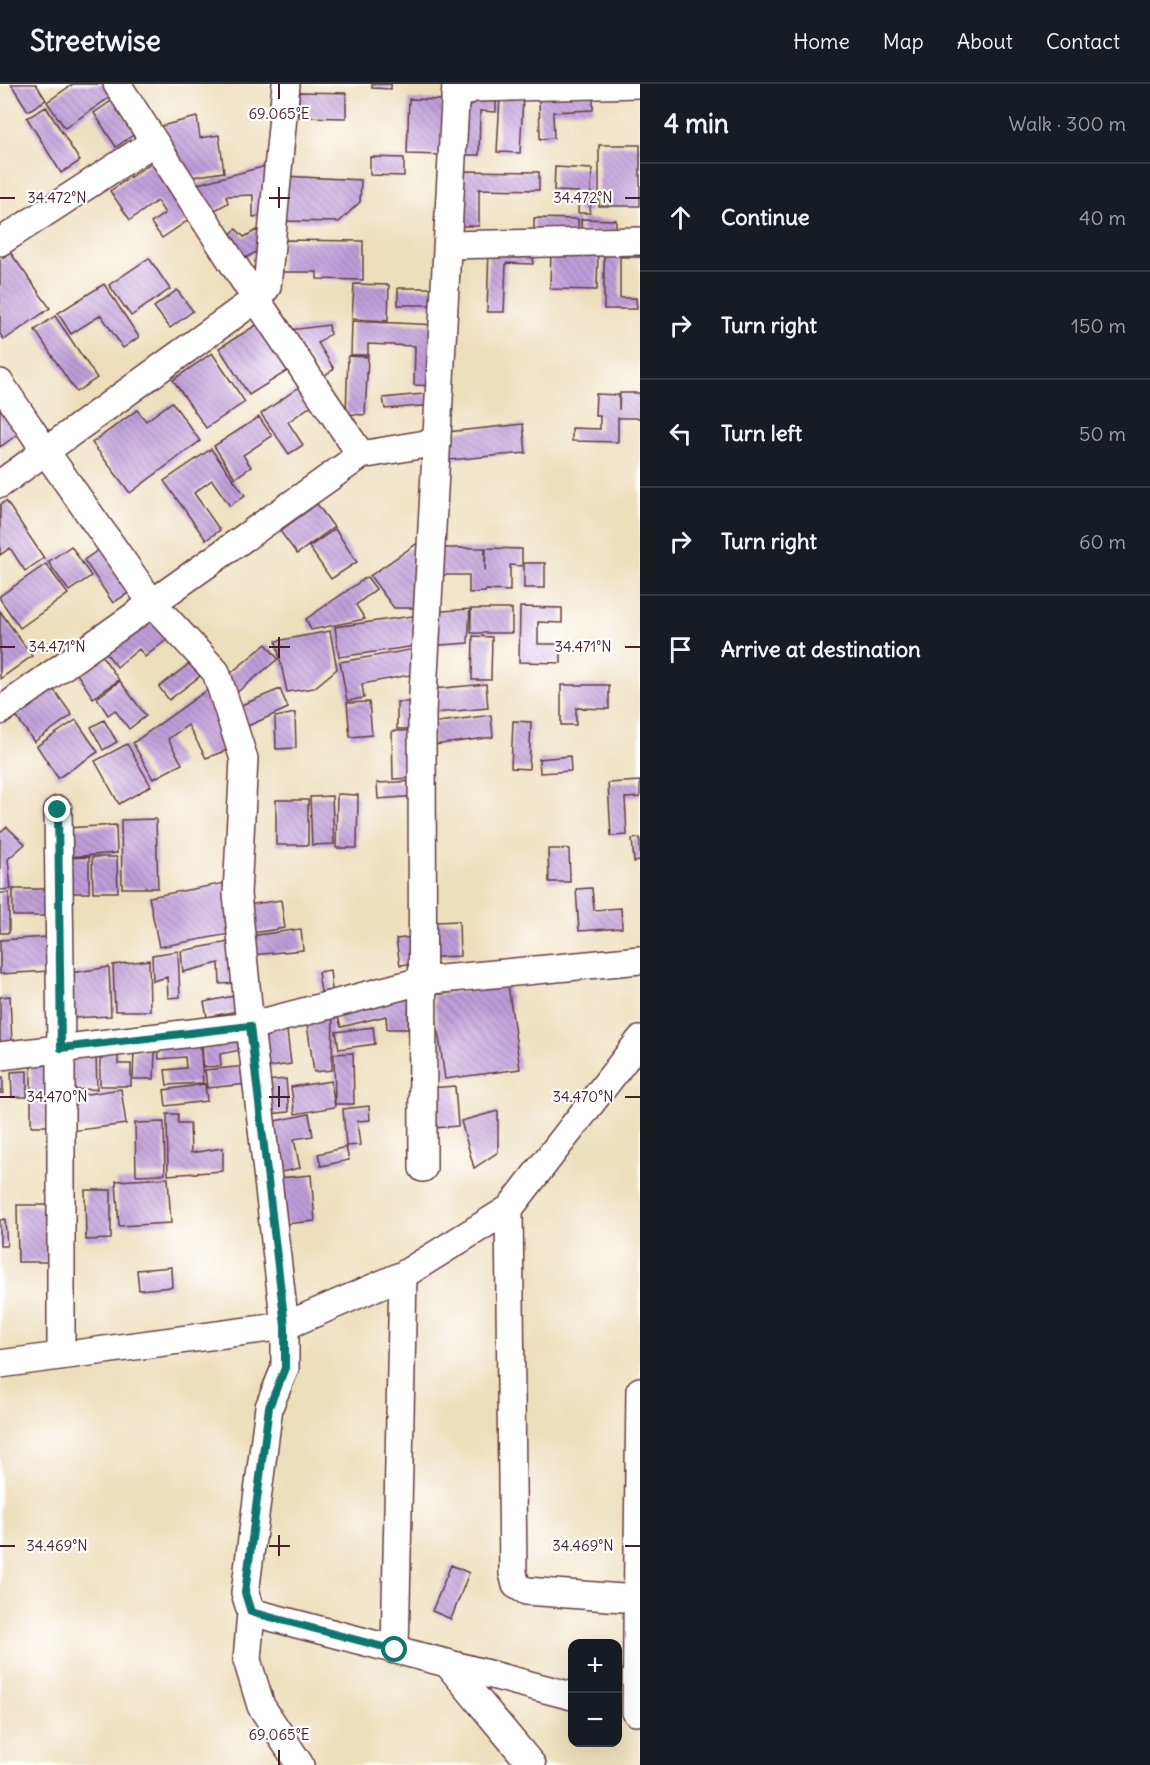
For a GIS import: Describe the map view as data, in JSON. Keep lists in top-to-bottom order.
{
  "page": {
    "header": "Streetwise",
    "nav": [
      "Home",
      "Map",
      "About",
      "Contact"
    ],
    "heading": ["4 min", "Walk · 300 m"],
    "list": [
      ["Continue", "40 m"],
      ["Turn right", "150 m"],
      ["Turn left", "50 m"],
      ["Turn right", "60 m"],
      "Arrive at destination"
    ],
    "map_buttons": ["+", "−"]
  },
  "coordinates": [
    "69.065°E",
    "34.472°N",
    "34.471°N",
    "34.470°N",
    "34.469°N"
  ]
}
